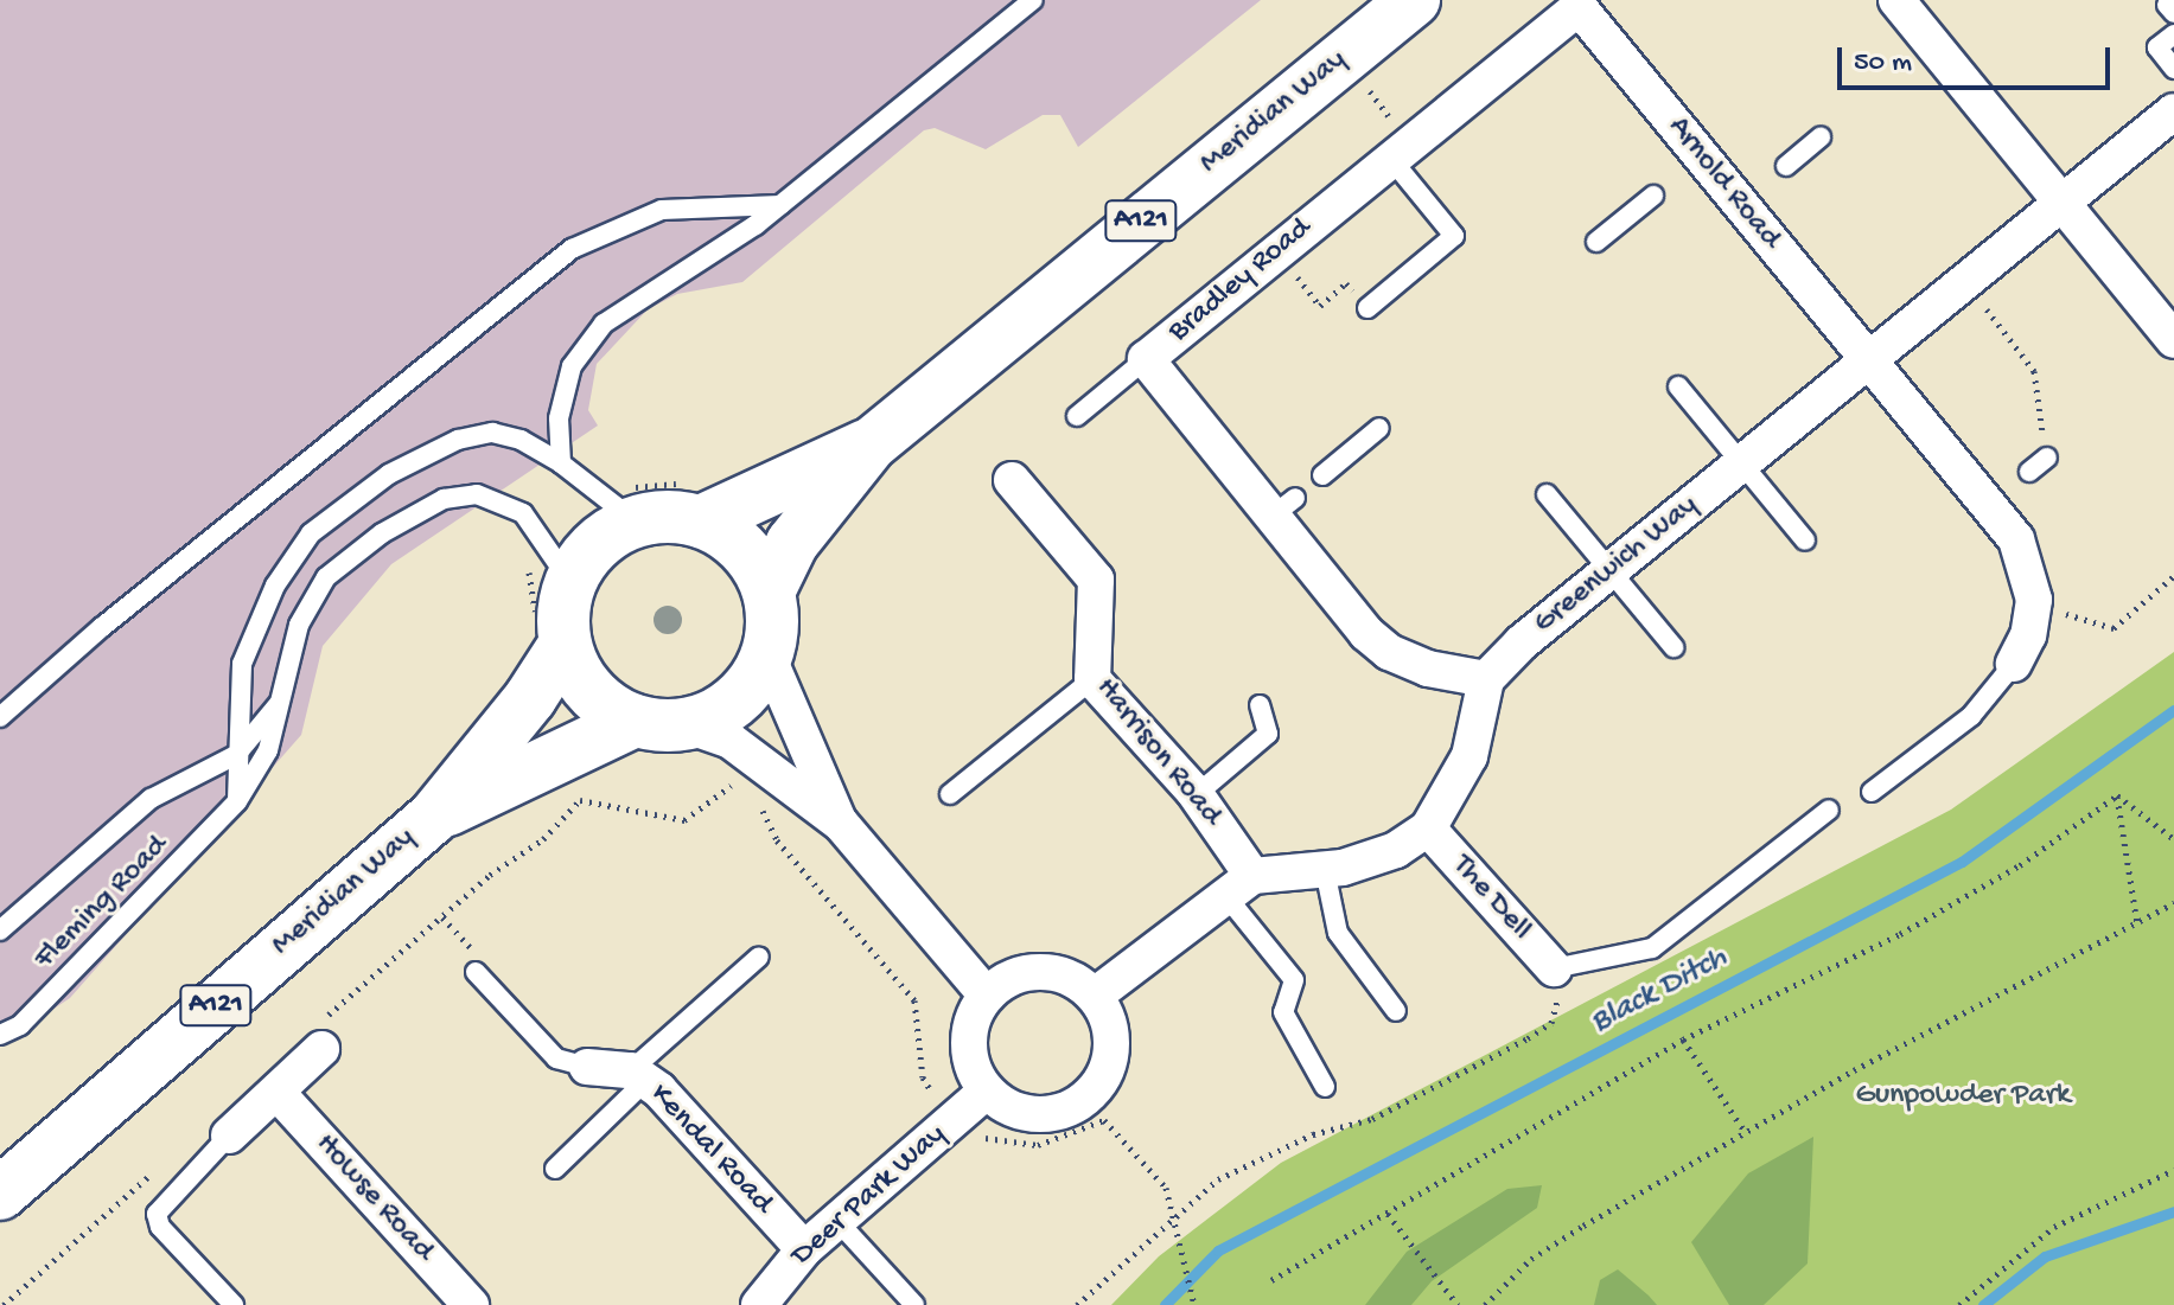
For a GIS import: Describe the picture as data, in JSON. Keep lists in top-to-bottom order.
{
  "streets": {
    "main road": ["Meridian Way", "A121"],
    "street": [
      "Arnold Road",
      "Bradley Road",
      "Greenwich Way",
      "Harrison Road",
      "The Dell",
      "Kendal Road",
      "Deer Park Way",
      "Howse Road"
    ],
    "lane": ["Fleming Road"]
  },
  "crossings": [
    ["Meridian Way", "A121"],
    ["Meridian Way", "Fleming Road"],
    ["Arnold Road", "Bradley Road"],
    ["Arnold Road", "Greenwich Way"],
    ["A121", "Fleming Road"],
    ["Bradley Road", "Greenwich Way"],
    ["Kendal Road", "Deer Park Way"]
  ],
  "water": ["Black Ditch"],
  "parks": ["Gunpowder Park"],
  "scale_bar": "50 m"
}
